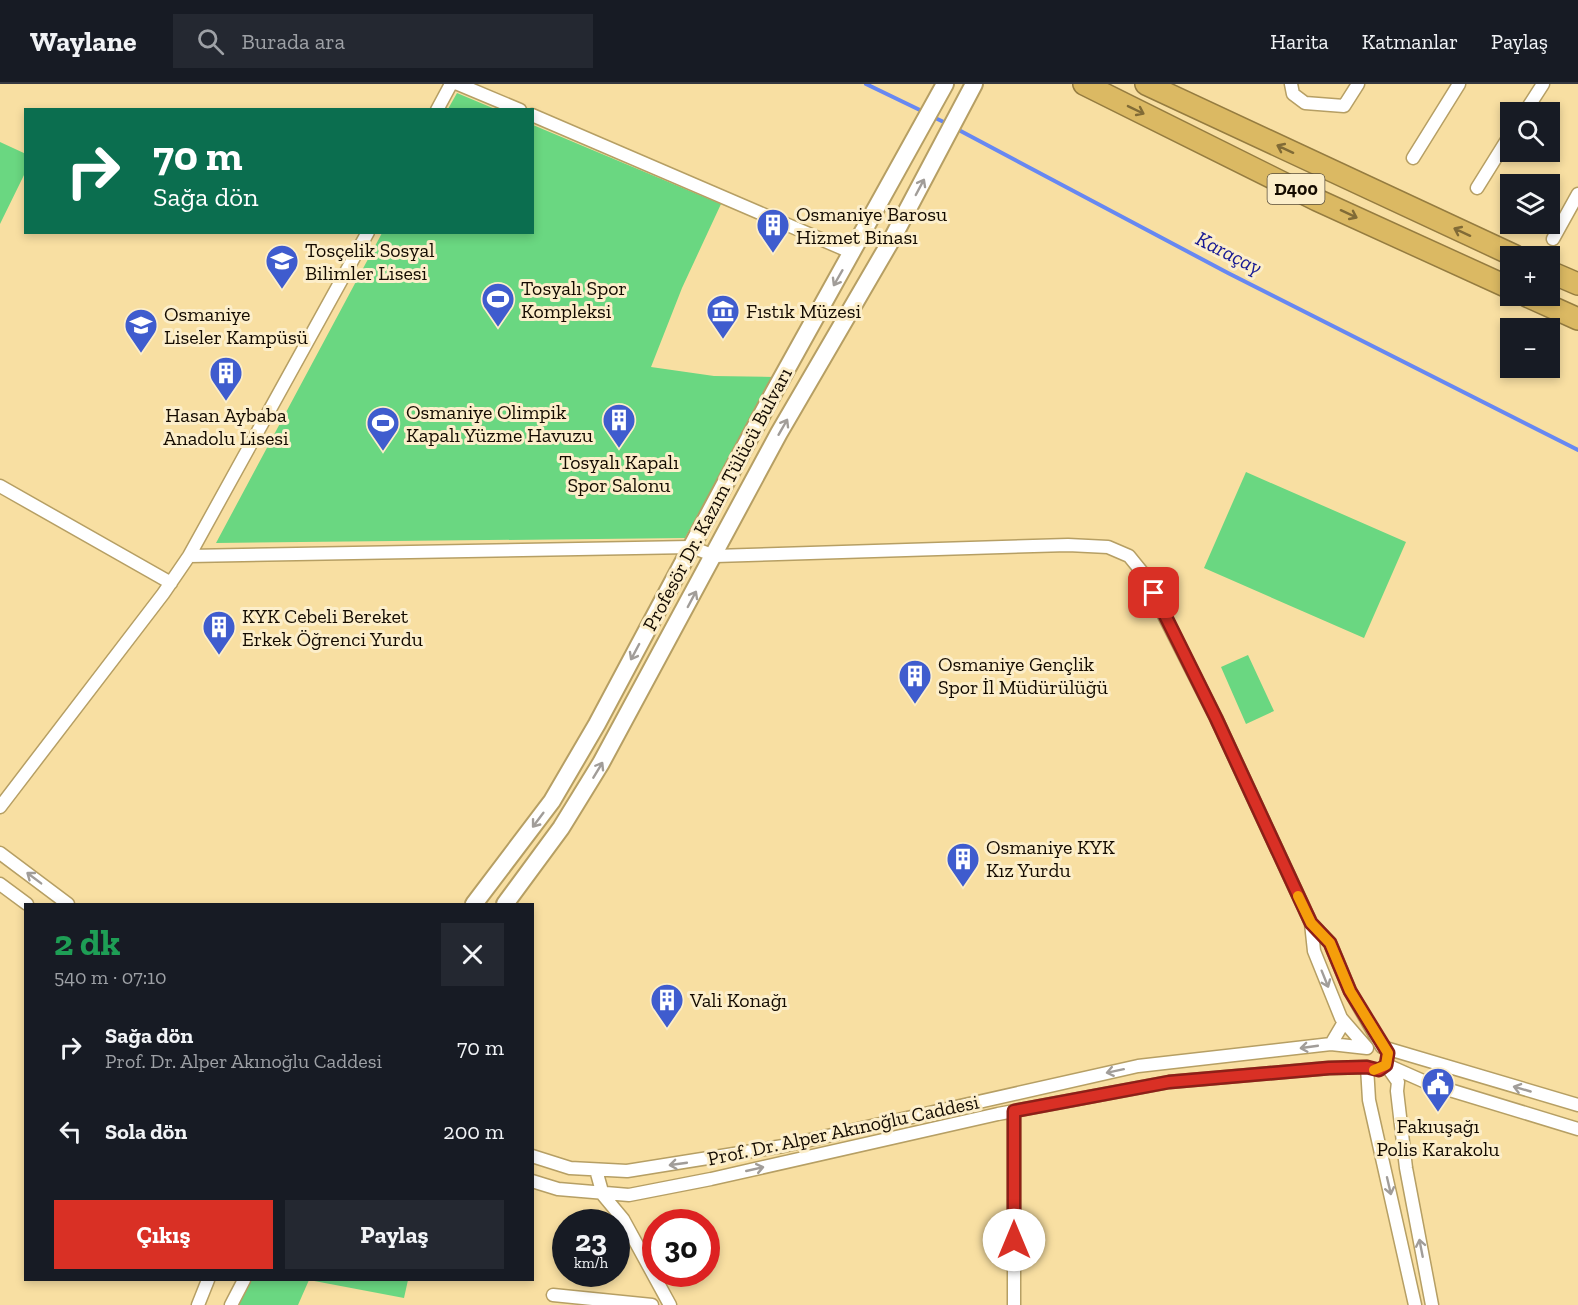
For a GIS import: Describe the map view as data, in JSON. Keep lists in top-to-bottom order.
{
  "streets": {
    "highway": ["D400"],
    "street": ["Profesör Dr. Kazım Tülücü Bulvarı", "Prof. Dr. Alper Akınoğlu Caddesi"]
  },
  "water": ["Karaçay"],
  "places": {
    "building": [
      "Osmaniye Barosu Hizmet Binası",
      "Hasan Aybaba Anadolu Lisesi",
      "Tosyalı Kapalı Spor Salonu",
      "KYK Cebeli Bereket Erkek Öğrenci Yurdu",
      "Osmaniye Gençlik Spor İl Müdürülüğü",
      "Osmaniye KYK Kız Yurdu",
      "Vali Konağı"
    ],
    "school or university": ["Tosçelik Sosyal Bilimler Lisesi", "Osmaniye Liseler Kampüsü"],
    "sports": ["Tosyalı Spor Kompleksi", "Osmaniye Olimpik Kapalı Yüzme Havuzu"],
    "museum": ["Fıstık Müzesi"],
    "public building": ["Fakıuşağı Polis Karakolu"]
  },
  "page": {
    "header": "Waylane",
    "search": "Burada ara",
    "nav": ["Harita", "Katmanlar", "Paylaş"],
    "map_buttons": ["+", "−"],
    "turn": ["70 m", "Sağa dön"],
    "heading": ["2 dk", "540 m · 07:10"],
    "list": [
      {
        "name": "Sağa dön",
        "note": "Prof. Dr. Alper Akınoğlu Caddesi",
        "value": "70 m"
      },
      {
        "name": "Sola dön",
        "value": "200 m"
      }
    ],
    "buttons": ["Çıkış", "Paylaş"],
    "speed": "23 km/h",
    "limit": "30"
  }
}
